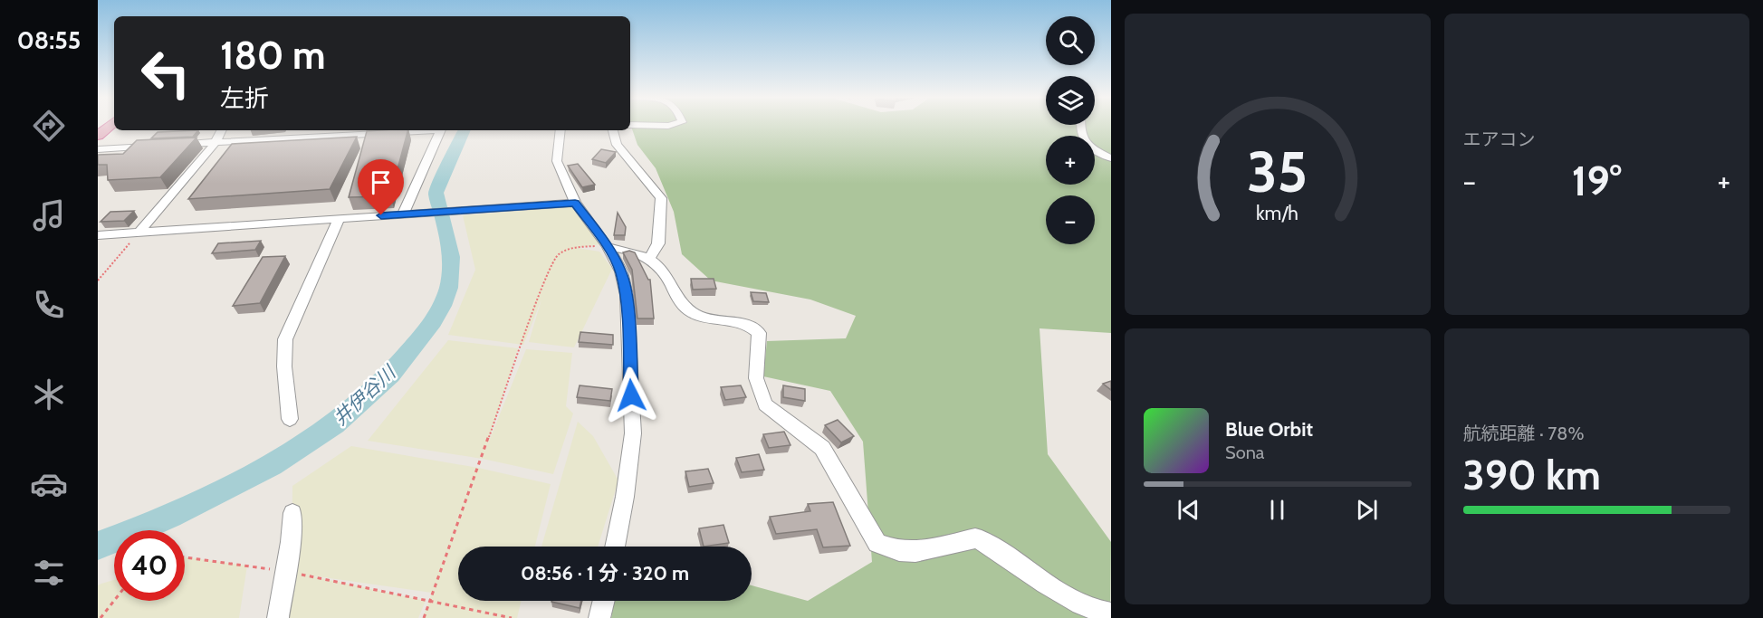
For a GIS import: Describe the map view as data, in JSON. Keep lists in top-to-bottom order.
{
  "water": ["井伊谷川"],
  "page": {
    "tabs": "08:55",
    "tile": [
      "エアコン",
      ["航続距離 · 78%", "390 km"]
    ],
    "map_buttons": ["+", "−"],
    "turn": ["180 m", "左折"],
    "heat": ["−", "19°", "+"],
    "song": ["Blue Orbit", "Sona"],
    "limit": "40",
    "trip": "08:56 · 1 分 · 320 m",
    "gauge": ["35", "km/h"]
  }
}
